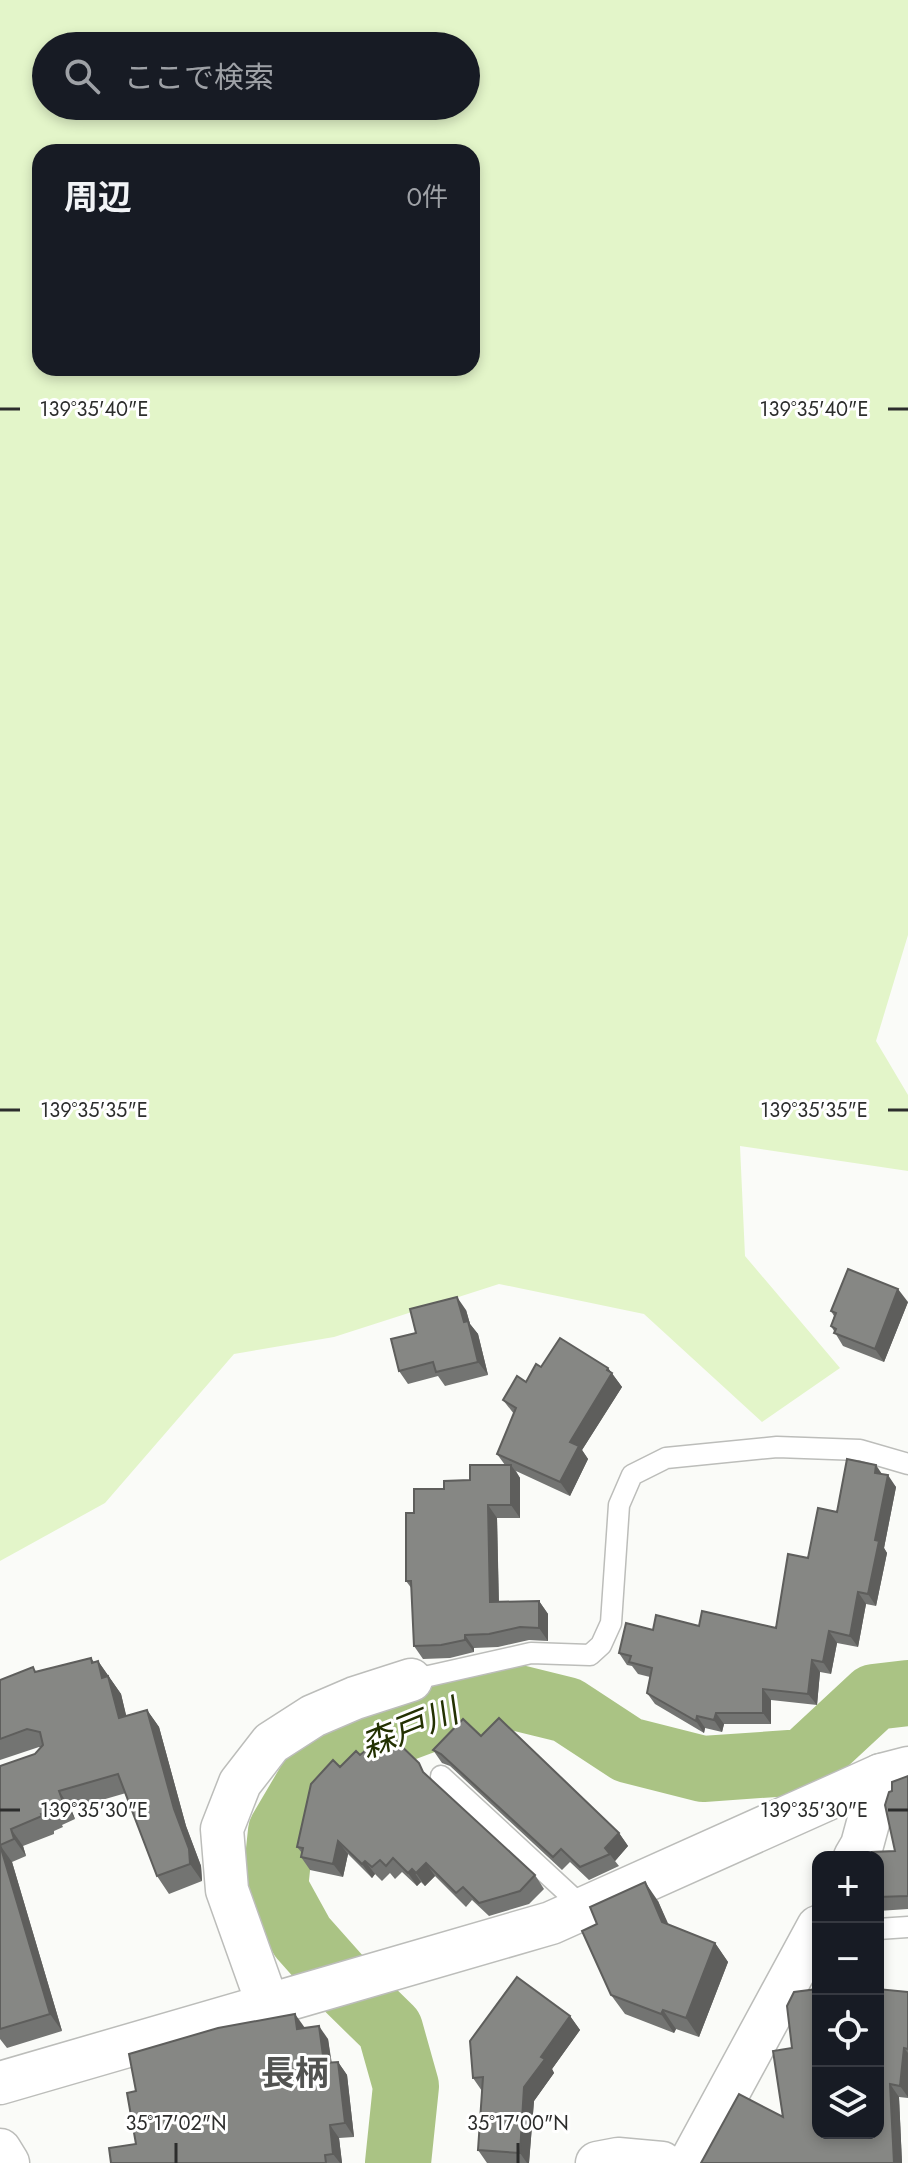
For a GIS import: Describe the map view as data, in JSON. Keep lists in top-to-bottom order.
{
  "districts": ["長柄"],
  "water": ["森戸川"],
  "page": {
    "search": "ここで検索",
    "heading": ["周辺", "0件"],
    "map_buttons": ["+", "−"]
  },
  "coordinates": [
    "139°35'40\"E",
    "139°35'35\"E",
    "139°35'30\"E",
    "35°17'02\"N",
    "35°17'00\"N"
  ]
}
